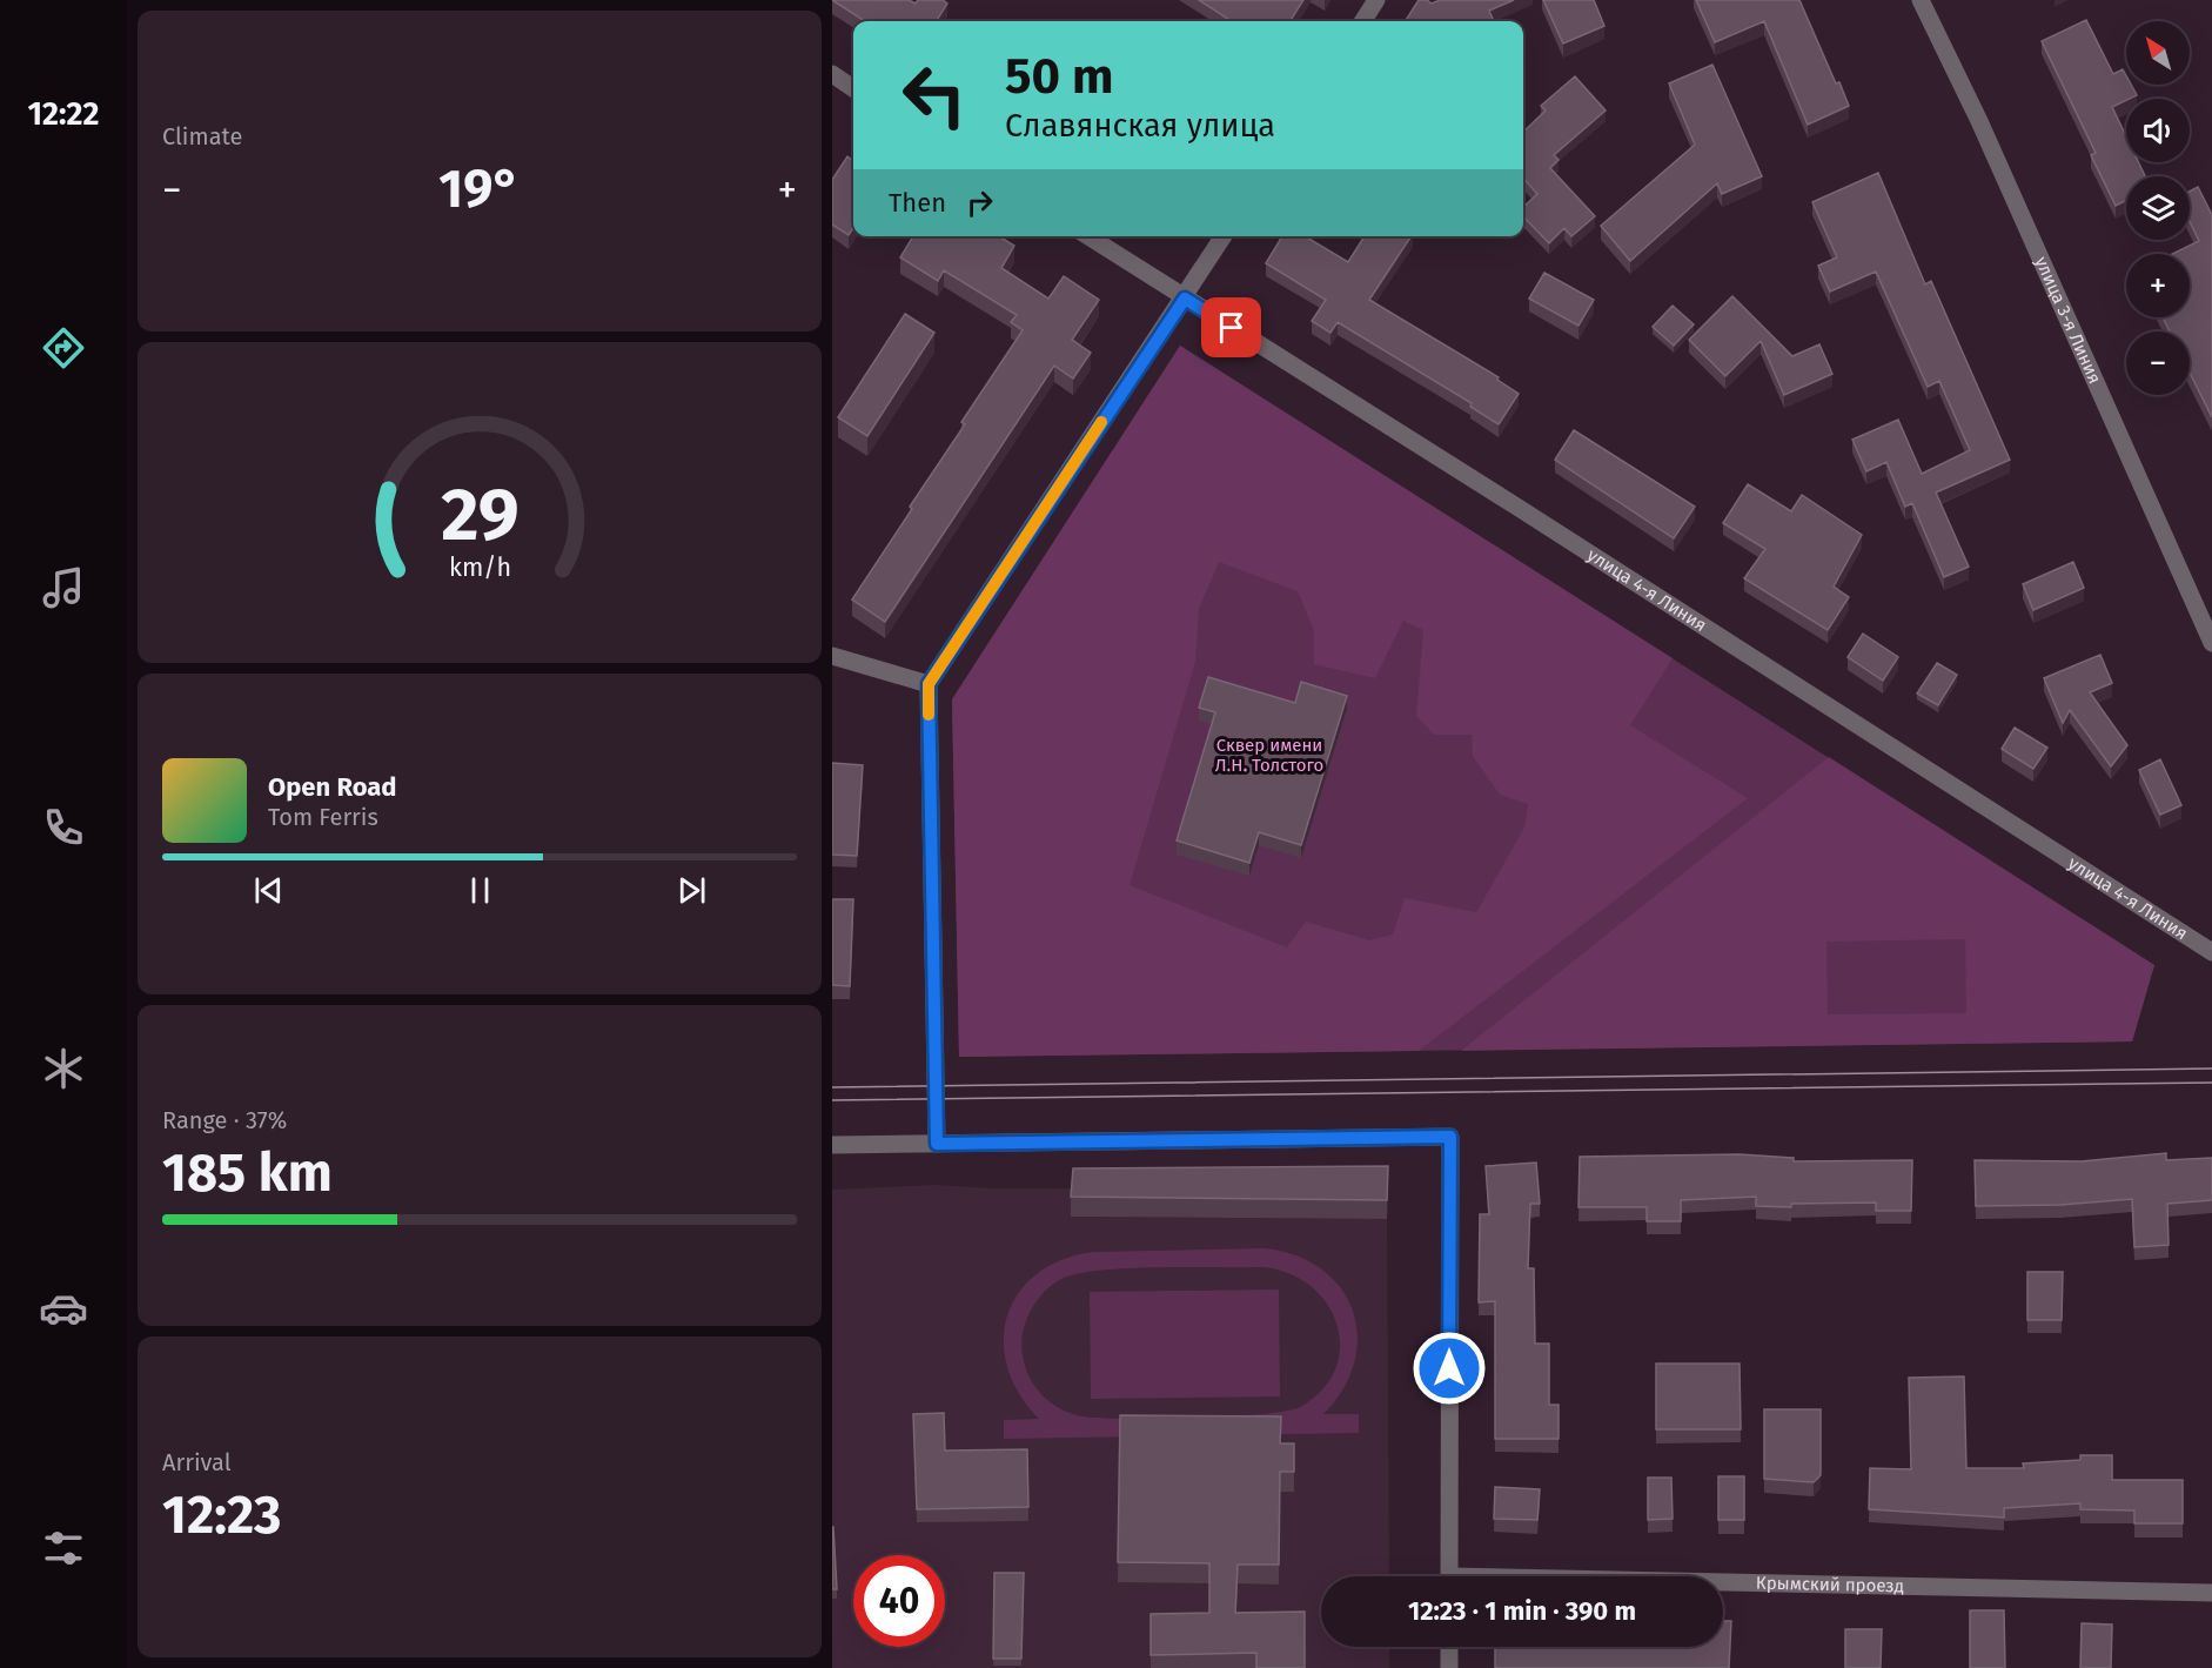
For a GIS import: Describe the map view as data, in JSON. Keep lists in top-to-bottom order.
{
  "streets": {
    "street": ["улица 3-я Линия", "улица 4-я Линия", "Крымский проезд"]
  },
  "parks": ["Сквер имени Л.Н. Толстого"],
  "north": "top left",
  "page": {
    "tabs": "12:22",
    "tile": [
      "Climate",
      ["Range · 37%", "185 km"],
      ["Arrival", "12:23"]
    ],
    "map_buttons": ["+", "−"],
    "turn": ["50 m", "Славянская улица"],
    "heat": ["−", "19°", "+"],
    "then": "Then",
    "song": ["Open Road", "Tom Ferris"],
    "limit": "40",
    "trip": "12:23 · 1 min · 390 m",
    "gauge": ["29", "km/h"]
  }
}
